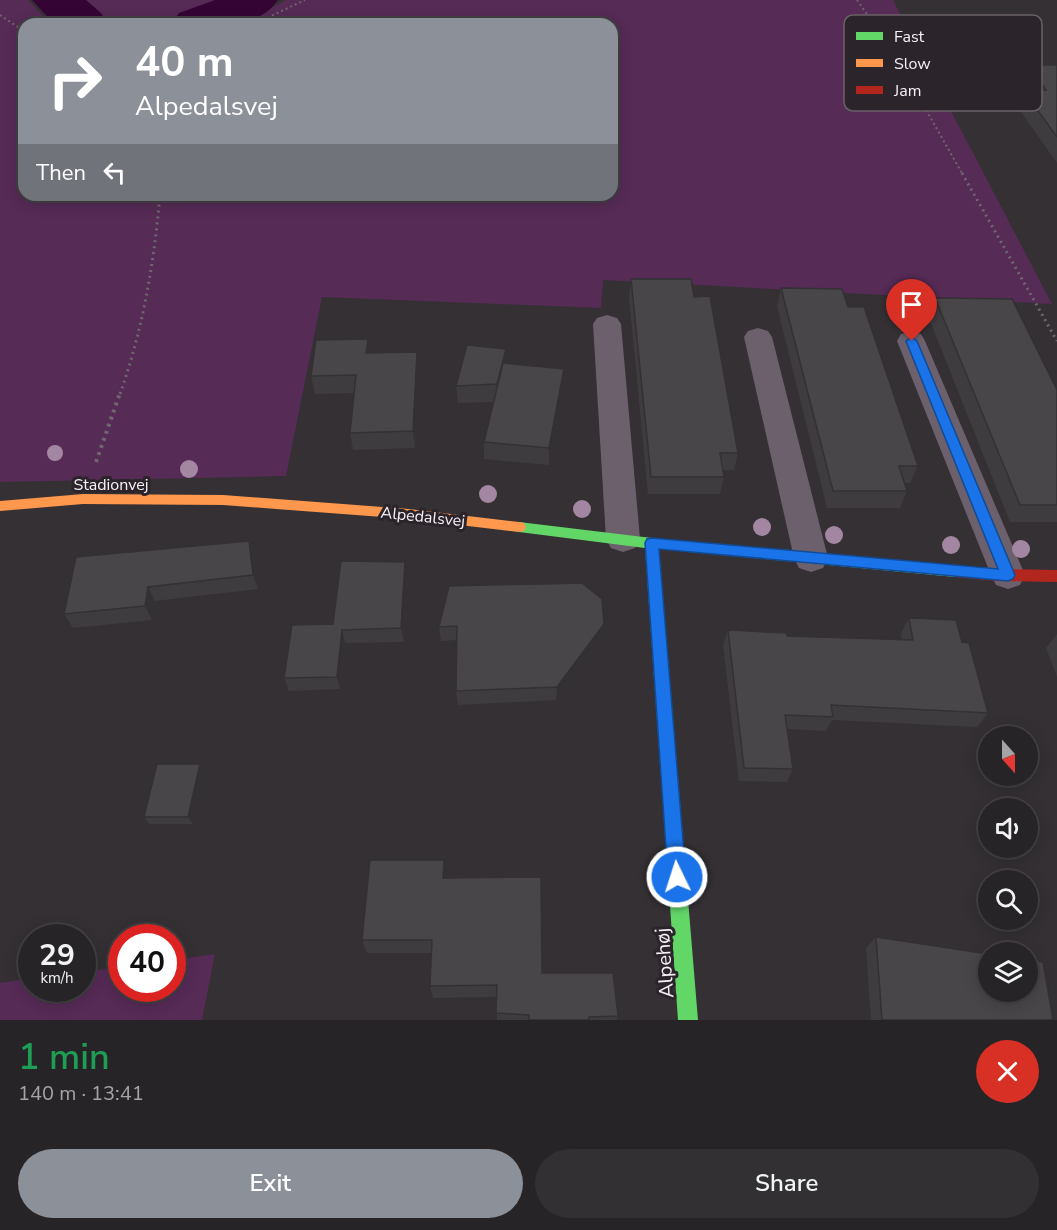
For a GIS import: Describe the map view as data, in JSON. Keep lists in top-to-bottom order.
{
  "streets": {
    "street": ["Stadionvej", "Alpedalsvej", "Alpehøj"]
  },
  "crossings": [
    ["Stadionvej", "Alpedalsvej"],
    ["Alpedalsvej", "Alpehøj"]
  ],
  "legend": ["Fast", "Slow", "Jam"],
  "north": "bottom",
  "page": {
    "turn": ["40 m", "Alpedalsvej"],
    "then": "Then",
    "speed": "29 km/h",
    "limit": "40",
    "heading": ["1 min", "140 m · 13:41"],
    "buttons": ["Exit", "Share"]
  }
}
